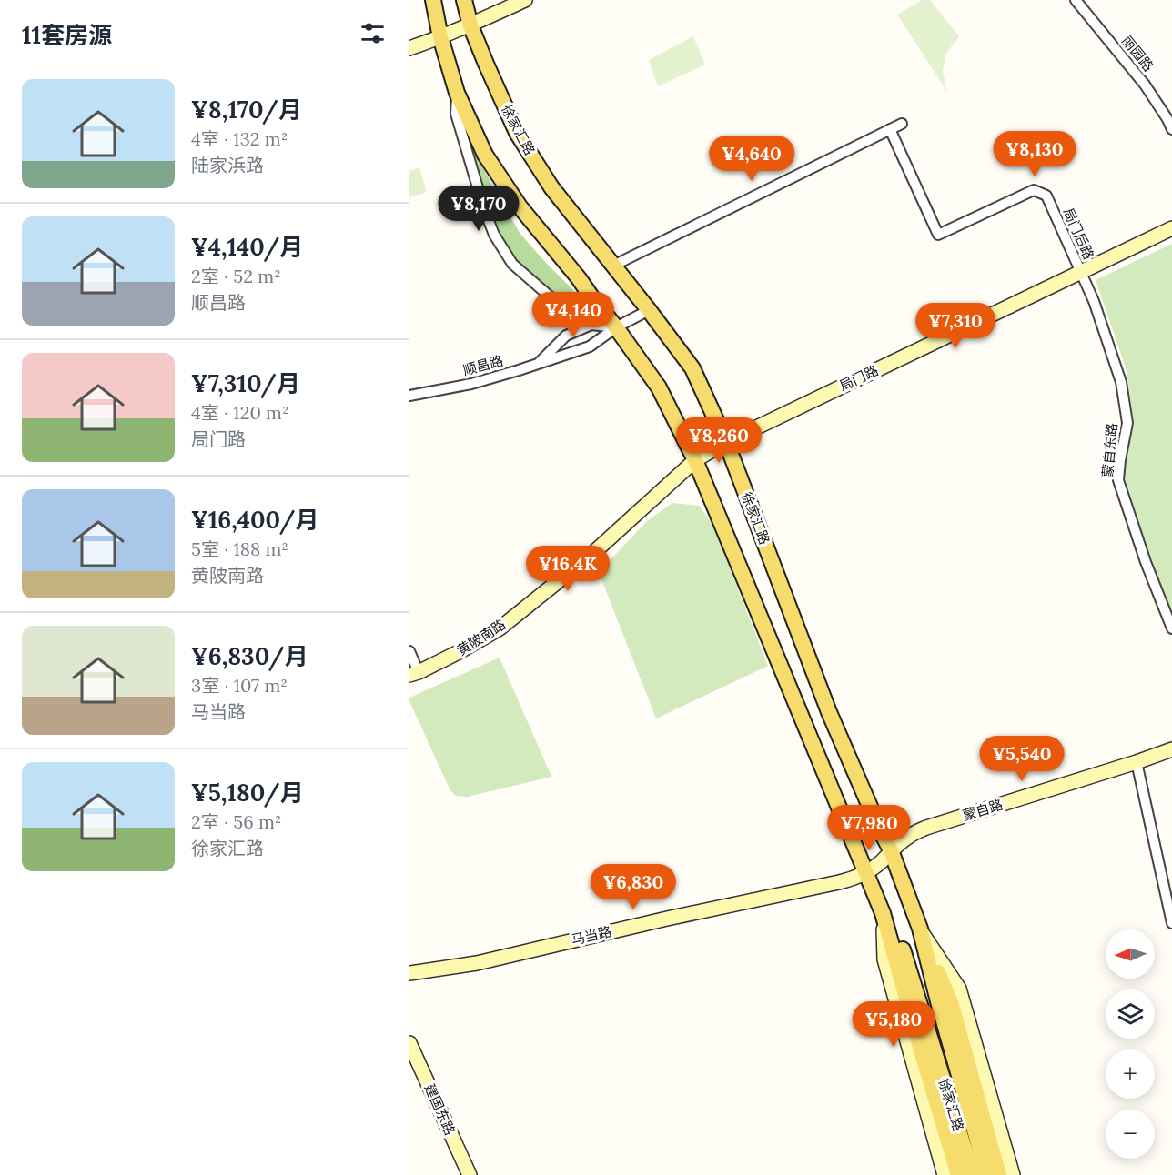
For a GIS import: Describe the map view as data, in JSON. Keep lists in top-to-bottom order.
{
  "streets": {
    "main road": ["徐家汇路"],
    "street": [
      "丽园路",
      "局门后路",
      "顺昌路",
      "局门路",
      "蒙自东路",
      "黄陂南路",
      "蒙自路",
      "马当路",
      "建国东路"
    ]
  },
  "crossings": [
    ["徐家汇路", "顺昌路"],
    ["徐家汇路", "局门路"],
    ["徐家汇路", "黄陂南路"],
    ["徐家汇路", "蒙自路"],
    ["徐家汇路", "马当路"],
    ["局门后路", "局门路"],
    ["局门后路", "蒙自东路"],
    ["局门路", "蒙自东路"],
    ["局门路", "黄陂南路"],
    ["蒙自路", "马当路"]
  ],
  "north": "left",
  "page": {
    "heading": "11套房源",
    "list": [
      {
        "name": "¥8,170/月",
        "note": "4室 · 132 m² · 陆家浜路"
      },
      {
        "name": "¥4,140/月",
        "note": "2室 · 52 m² · 顺昌路"
      },
      {
        "name": "¥7,310/月",
        "note": "4室 · 120 m² · 局门路"
      },
      {
        "name": "¥16,400/月",
        "note": "5室 · 188 m² · 黄陂南路"
      },
      {
        "name": "¥6,830/月",
        "note": "3室 · 107 m² · 马当路"
      },
      {
        "name": "¥5,180/月",
        "note": "2室 · 56 m² · 徐家汇路"
      }
    ],
    "price": [
      "¥8,130",
      "¥4,640",
      "¥8,170",
      "¥4,140",
      "¥7,310",
      "¥8,260",
      "¥16.4K",
      "¥5,540",
      "¥7,980",
      "¥6,830",
      "¥5,180"
    ],
    "map_buttons": ["+", "−"]
  }
}
